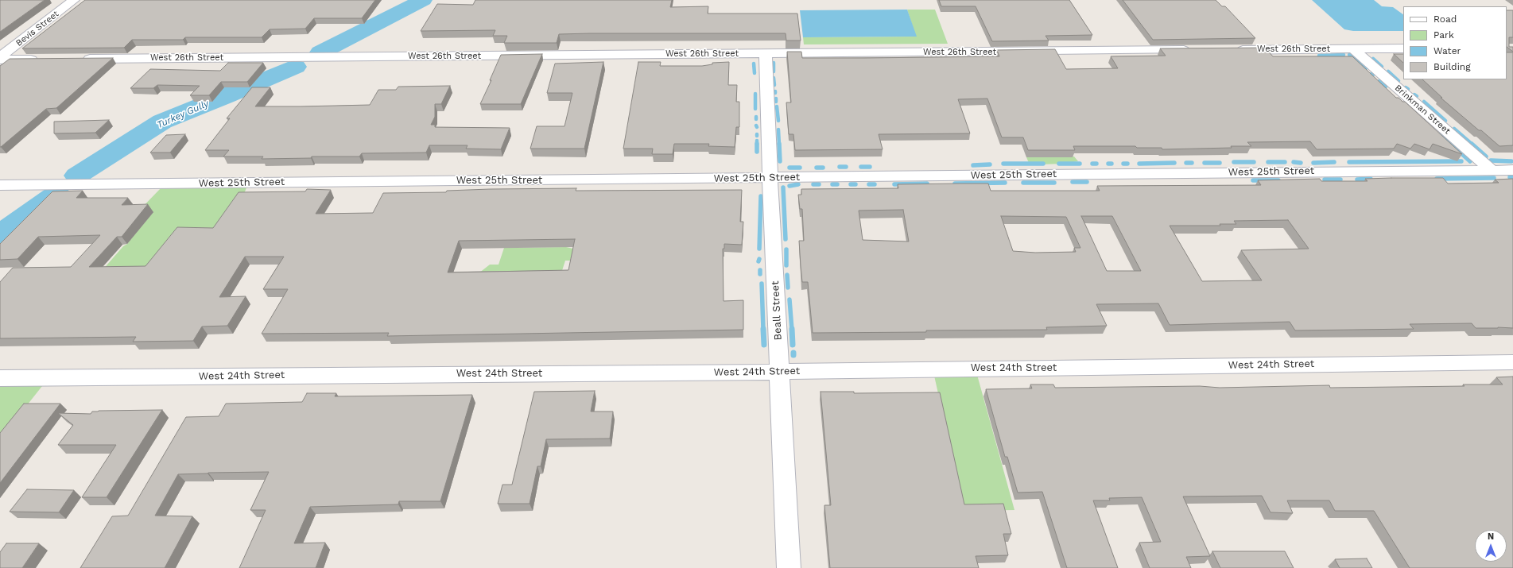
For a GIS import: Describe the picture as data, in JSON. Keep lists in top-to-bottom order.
{
  "streets": {
    "street": [
      "Bevis Street",
      "West 26th Street",
      "Brinkman Street",
      "West 25th Street",
      "Beall Street",
      "West 24th Street"
    ]
  },
  "crossings": [
    ["West 26th Street", "Brinkman Street"],
    ["West 26th Street", "Beall Street"],
    ["Brinkman Street", "West 25th Street"],
    ["West 25th Street", "Beall Street"],
    ["Beall Street", "West 24th Street"]
  ],
  "water": ["Turkey Gully"],
  "legend": [
    "Road",
    "Park",
    "Water",
    "Building"
  ],
  "north": "top"
}
